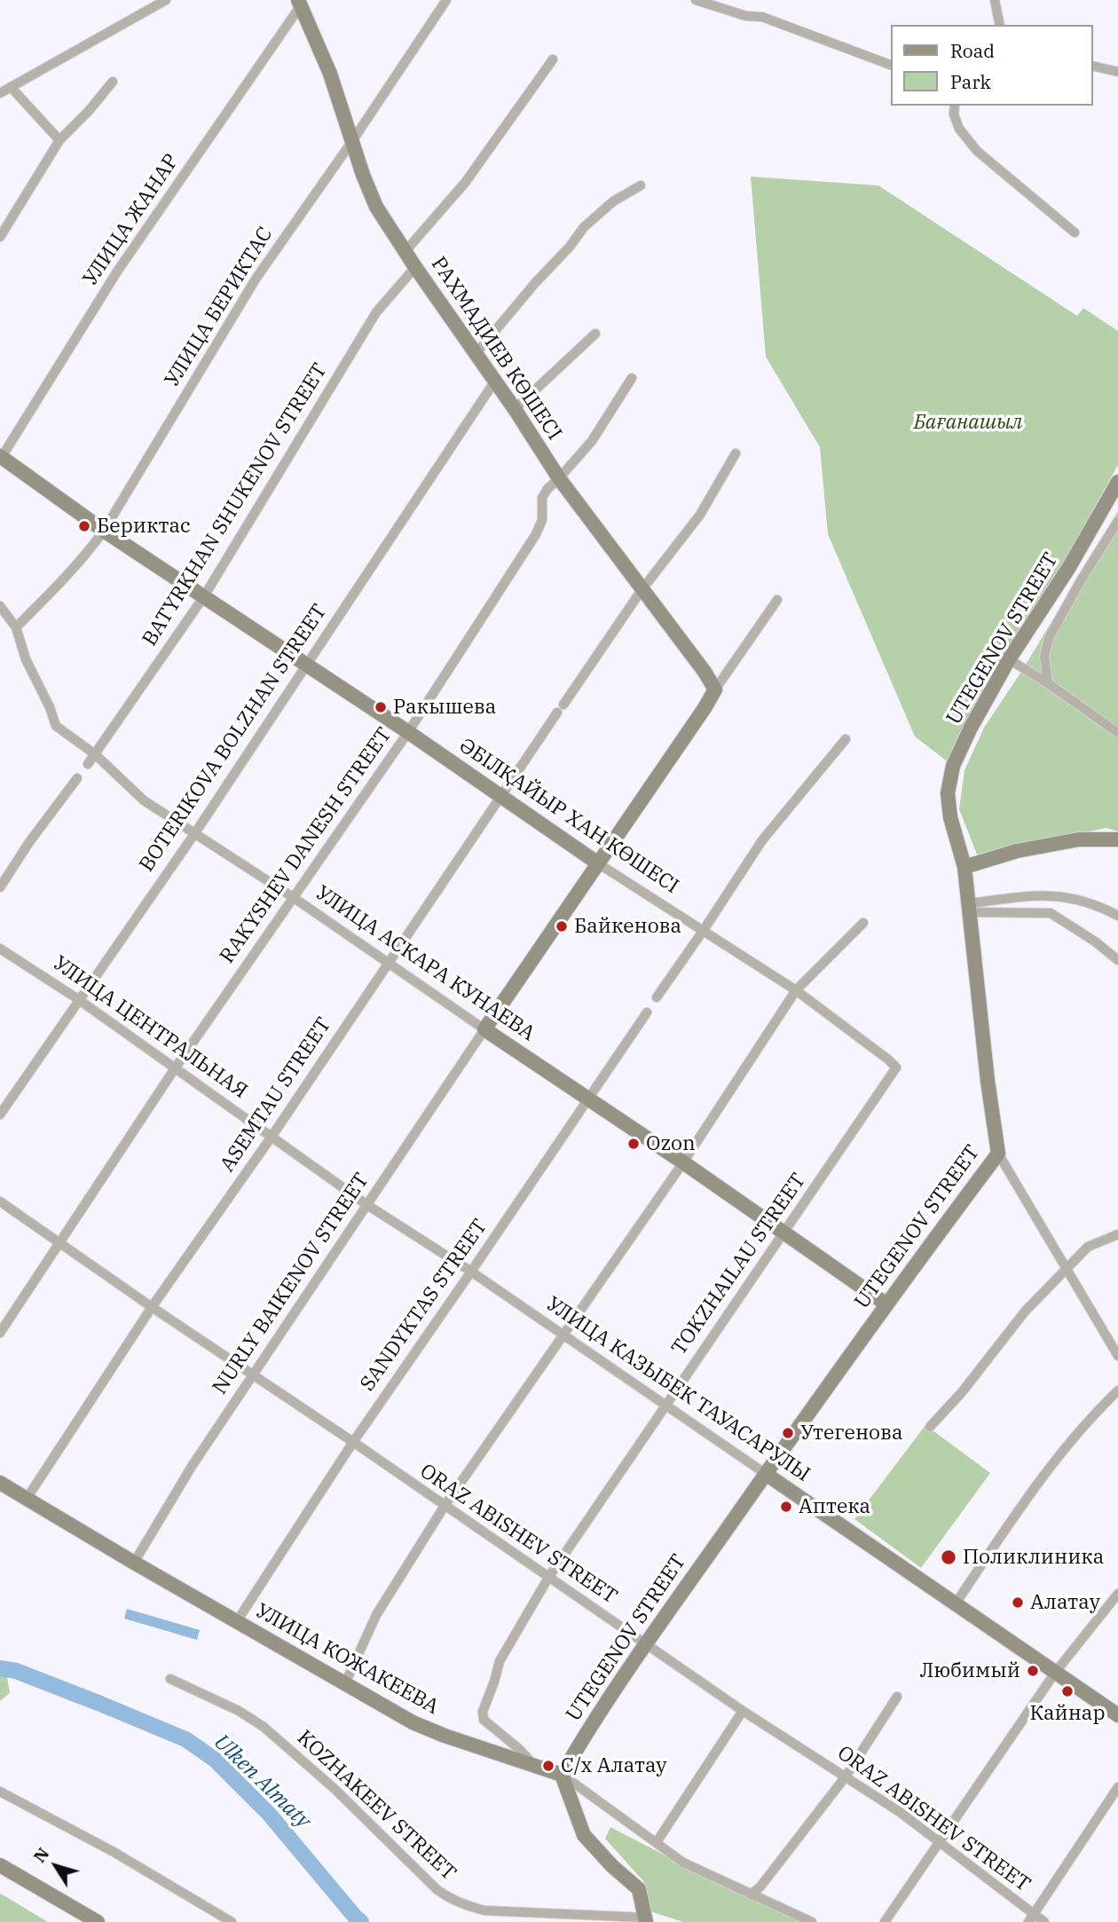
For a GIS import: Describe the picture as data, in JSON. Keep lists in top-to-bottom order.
{
  "streets": {
    "street": [
      "УЛИЦА ЖАНАР",
      "УЛИЦА БЕРИКТАС",
      "РАХМАДИЕВ КӨШЕСІ",
      "BATYRKHAN SHUKENOV STREET",
      "UTEGENOV STREET",
      "BOTERIKOVA BOLZHAN STREET",
      "ӘБІЛҚАЙЫР ХАН КӨШЕСІ",
      "RAKYSHEV DANESH STREET",
      "УЛИЦА АСКАРА КУНАЕВА",
      "УЛИЦА ЦЕНТРАЛЬНАЯ",
      "ASEMTAU STREET",
      "TOKZHAILAU STREET",
      "NURLY BAIKENOV STREET",
      "SANDYKTAS STREET",
      "УЛИЦА КАЗЫБЕК ТАУАСАРУЛЫ",
      "ORAZ ABISHEV STREET",
      "УЛИЦА КОЖАКЕЕВА",
      "KOZHAKEEV STREET"
    ]
  },
  "crossings": [
    ["УЛИЦА ЖАНАР", "РАХМАДИЕВ КӨШЕСІ"],
    ["УЛИЦА ЖАНАР", "ӘБІЛҚАЙЫР ХАН КӨШЕСІ"],
    ["УЛИЦА БЕРИКТАС", "РАХМАДИЕВ КӨШЕСІ"],
    ["УЛИЦА БЕРИКТАС", "ӘБІЛҚАЙЫР ХАН КӨШЕСІ"],
    ["УЛИЦА БЕРИКТАС", "УЛИЦА АСКАРА КУНАЕВА"],
    ["РАХМАДИЕВ КӨШЕСІ", "BATYRKHAN SHUKENOV STREET"],
    ["РАХМАДИЕВ КӨШЕСІ", "BOTERIKOVA BOLZHAN STREET"],
    ["РАХМАДИЕВ КӨШЕСІ", "RAKYSHEV DANESH STREET"],
    ["РАХМАДИЕВ КӨШЕСІ", "ASEMTAU STREET"],
    ["BATYRKHAN SHUKENOV STREET", "ӘБІЛҚАЙЫР ХАН КӨШЕСІ"],
    ["BATYRKHAN SHUKENOV STREET", "УЛИЦА АСКАРА КУНАЕВА"],
    ["UTEGENOV STREET", "УЛИЦА АСКАРА КУНАЕВА"],
    ["UTEGENOV STREET", "УЛИЦА КАЗЫБЕК ТАУАСАРУЛЫ"],
    ["UTEGENOV STREET", "ORAZ ABISHEV STREET"],
    ["UTEGENOV STREET", "УЛИЦА КОЖАКЕЕВА"],
    ["BOTERIKOVA BOLZHAN STREET", "ӘБІЛҚАЙЫР ХАН КӨШЕСІ"],
    ["BOTERIKOVA BOLZHAN STREET", "УЛИЦА АСКАРА КУНАЕВА"],
    ["BOTERIKOVA BOLZHAN STREET", "УЛИЦА ЦЕНТРАЛЬНАЯ"],
    ["ӘБІЛҚАЙЫР ХАН КӨШЕСІ", "RAKYSHEV DANESH STREET"],
    ["ӘБІЛҚАЙЫР ХАН КӨШЕСІ", "ASEMTAU STREET"],
    ["ӘБІЛҚАЙЫР ХАН КӨШЕСІ", "TOKZHAILAU STREET"],
    ["RAKYSHEV DANESH STREET", "УЛИЦА АСКАРА КУНАЕВА"],
    ["RAKYSHEV DANESH STREET", "УЛИЦА ЦЕНТРАЛЬНАЯ"],
    ["RAKYSHEV DANESH STREET", "ORAZ ABISHEV STREET"],
    ["УЛИЦА АСКАРА КУНАЕВА", "ASEMTAU STREET"],
    ["УЛИЦА АСКАРА КУНАЕВА", "TOKZHAILAU STREET"],
    ["УЛИЦА АСКАРА КУНАЕВА", "NURLY BAIKENOV STREET"],
    ["УЛИЦА АСКАРА КУНАЕВА", "SANDYKTAS STREET"],
    ["УЛИЦА ЦЕНТРАЛЬНАЯ", "ASEMTAU STREET"],
    ["УЛИЦА ЦЕНТРАЛЬНАЯ", "NURLY BAIKENOV STREET"],
    ["УЛИЦА ЦЕНТРАЛЬНАЯ", "УЛИЦА КАЗЫБЕК ТАУАСАРУЛЫ"],
    ["ASEMTAU STREET", "ORAZ ABISHEV STREET"],
    ["ASEMTAU STREET", "УЛИЦА КОЖАКЕЕВА"],
    ["TOKZHAILAU STREET", "УЛИЦА КАЗЫБЕК ТАУАСАРУЛЫ"],
    ["TOKZHAILAU STREET", "ORAZ ABISHEV STREET"],
    ["TOKZHAILAU STREET", "УЛИЦА КОЖАКЕЕВА"],
    ["NURLY BAIKENOV STREET", "УЛИЦА КАЗЫБЕК ТАУАСАРУЛЫ"],
    ["NURLY BAIKENOV STREET", "ORAZ ABISHEV STREET"],
    ["NURLY BAIKENOV STREET", "УЛИЦА КОЖАКЕЕВА"],
    ["SANDYKTAS STREET", "УЛИЦА КАЗЫБЕК ТАУАСАРУЛЫ"],
    ["SANDYKTAS STREET", "ORAZ ABISHEV STREET"],
    ["SANDYKTAS STREET", "УЛИЦА КОЖАКЕЕВА"]
  ],
  "water": ["Ulken Almaty"],
  "parks": ["Бағанашыл"],
  "places": [
    "Бериктас",
    "Ракышева",
    "Байкенова",
    "Ozon",
    "Утегенова",
    "Аптека",
    "Поликлиника",
    "Алатау",
    "Любимый",
    "Кайнар",
    "С/х Алатау"
  ],
  "legend": ["Road", "Park"],
  "north": "top left"
}
